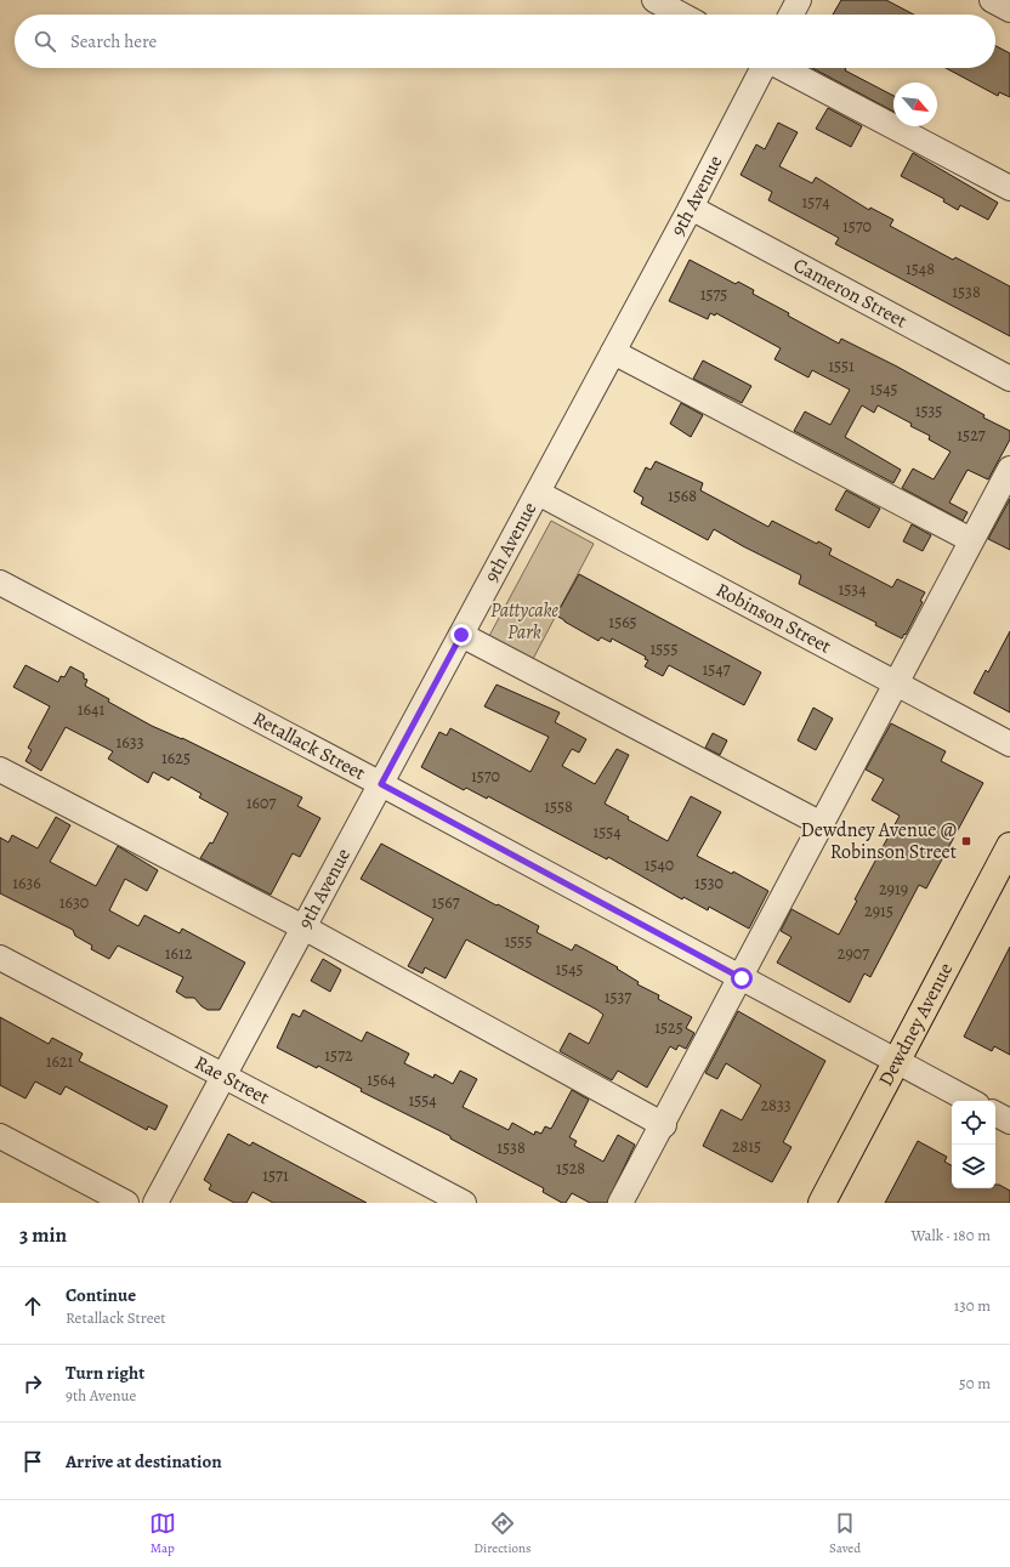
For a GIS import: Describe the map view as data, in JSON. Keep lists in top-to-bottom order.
{
  "streets": {
    "main road": ["Dewdney Avenue"],
    "street": [
      "9th Avenue",
      "Cameron Street",
      "Robinson Street",
      "Retallack Street",
      "Rae Street"
    ]
  },
  "crossings": [
    ["9th Avenue", "Cameron Street"],
    ["9th Avenue", "Robinson Street"],
    ["9th Avenue", "Retallack Street"],
    ["9th Avenue", "Rae Street"],
    ["Retallack Street", "Dewdney Avenue"]
  ],
  "parks": ["Pattycake Park"],
  "places": {
    "transit": ["Dewdney Avenue @ Robinson Street"]
  },
  "house_numbers": [
    "1574",
    "1570",
    "1548",
    "1538",
    "1575",
    "1551",
    "1545",
    "1535",
    "1527",
    "1568",
    "1534",
    "1565",
    "1555",
    "1547",
    "1641",
    "1633",
    "1625",
    "1570",
    "1607",
    "1558",
    "1554",
    "1540",
    "1636",
    "1530",
    "2919",
    "1630",
    "1567",
    "2915",
    "1555",
    "1612",
    "2907",
    "1545",
    "1537",
    "1525",
    "1572",
    "1621",
    "1564",
    "1554",
    "2833",
    "2815",
    "1538",
    "1528",
    "1571"
  ],
  "north": "bottom right",
  "page": {
    "search": "Search here",
    "heading": ["3 min", "Walk · 180 m"],
    "list": [
      ["Continue", "Retallack Street", "130 m"],
      ["Turn right", "9th Avenue", "50 m"],
      "Arrive at destination"
    ],
    "nav": ["Map", "Directions", "Saved"]
  }
}
